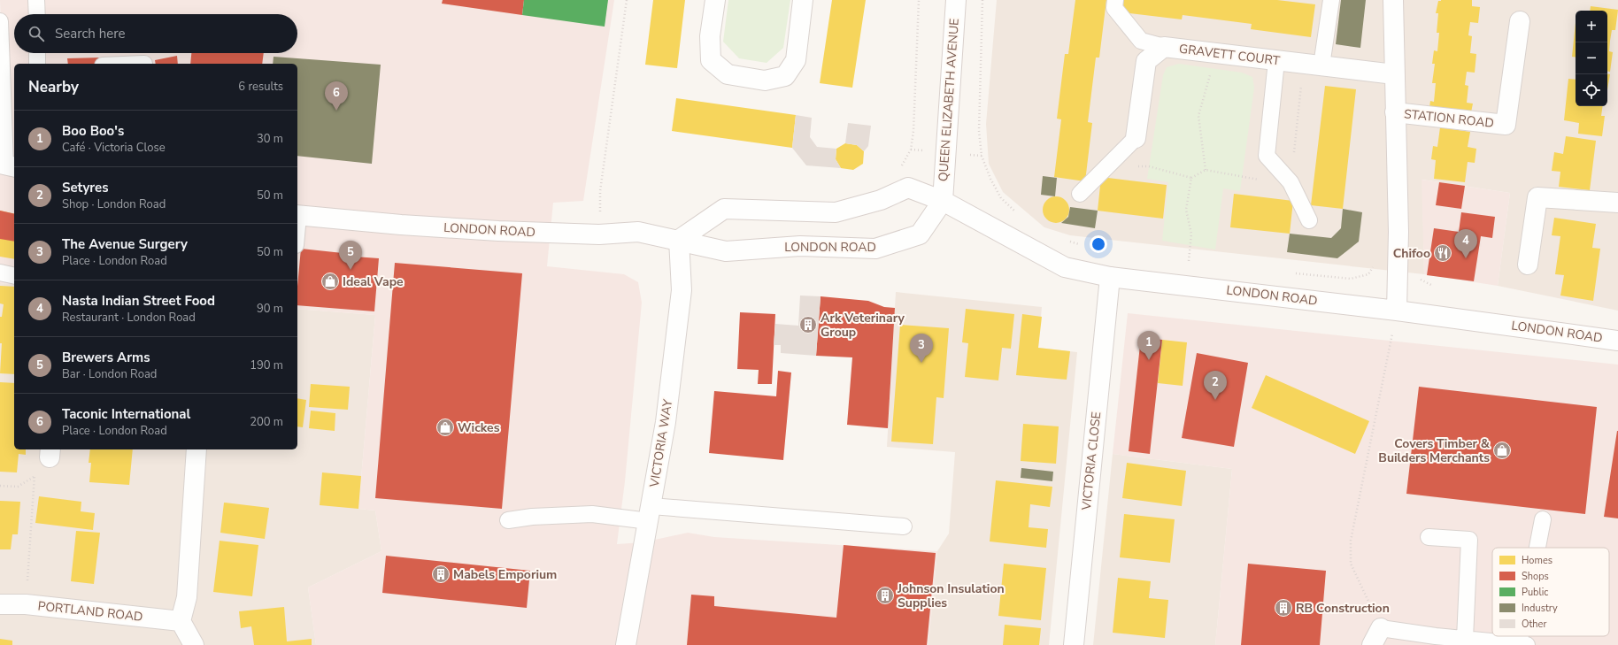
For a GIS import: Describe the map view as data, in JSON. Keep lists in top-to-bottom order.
{
  "streets": {
    "street": [
      "GRAVETT COURT",
      "QUEEN ELIZABETH AVENUE",
      "STATION ROAD",
      "LONDON ROAD",
      "VICTORIA WAY",
      "VICTORIA CLOSE",
      "PORTLAND ROAD"
    ]
  },
  "crossings": [
    ["GRAVETT COURT", "STATION ROAD"],
    ["QUEEN ELIZABETH AVENUE", "LONDON ROAD"],
    ["STATION ROAD", "LONDON ROAD"],
    ["LONDON ROAD", "VICTORIA WAY"],
    ["LONDON ROAD", "VICTORIA CLOSE"]
  ],
  "places": {
    "restaurant": ["Chifoo"],
    "shop": ["Ideal Vape", "Wickes", "Covers Timber & Builders Merchants"],
    "building": [
      "Ark Veterinary Group",
      "Mabels Emporium",
      "Johnson Insulation Supplies",
      "RB Construction"
    ]
  },
  "legend": [
    "Homes",
    "Shops",
    "Public",
    "Industry",
    "Other"
  ],
  "page": {
    "map_buttons": ["+", "−"],
    "search": "Search here",
    "heading": ["Nearby", "6 results"],
    "pins": [
      "6",
      "4",
      "5",
      "1",
      "3",
      "2"
    ],
    "list": [
      {
        "mark": "1",
        "name": "Boo Boo's",
        "note": "Café · Victoria Close",
        "value": "30 m"
      },
      {
        "mark": "2",
        "name": "Setyres",
        "note": "Shop · London Road",
        "value": "50 m"
      },
      {
        "mark": "3",
        "name": "The Avenue Surgery",
        "note": "Place · London Road",
        "value": "50 m"
      },
      {
        "mark": "4",
        "name": "Nasta Indian Street Food",
        "note": "Restaurant · London Road",
        "value": "90 m"
      },
      {
        "mark": "5",
        "name": "Brewers Arms",
        "note": "Bar · London Road",
        "value": "190 m"
      },
      {
        "mark": "6",
        "name": "Taconic International",
        "note": "Place · London Road",
        "value": "200 m"
      }
    ]
  }
}
